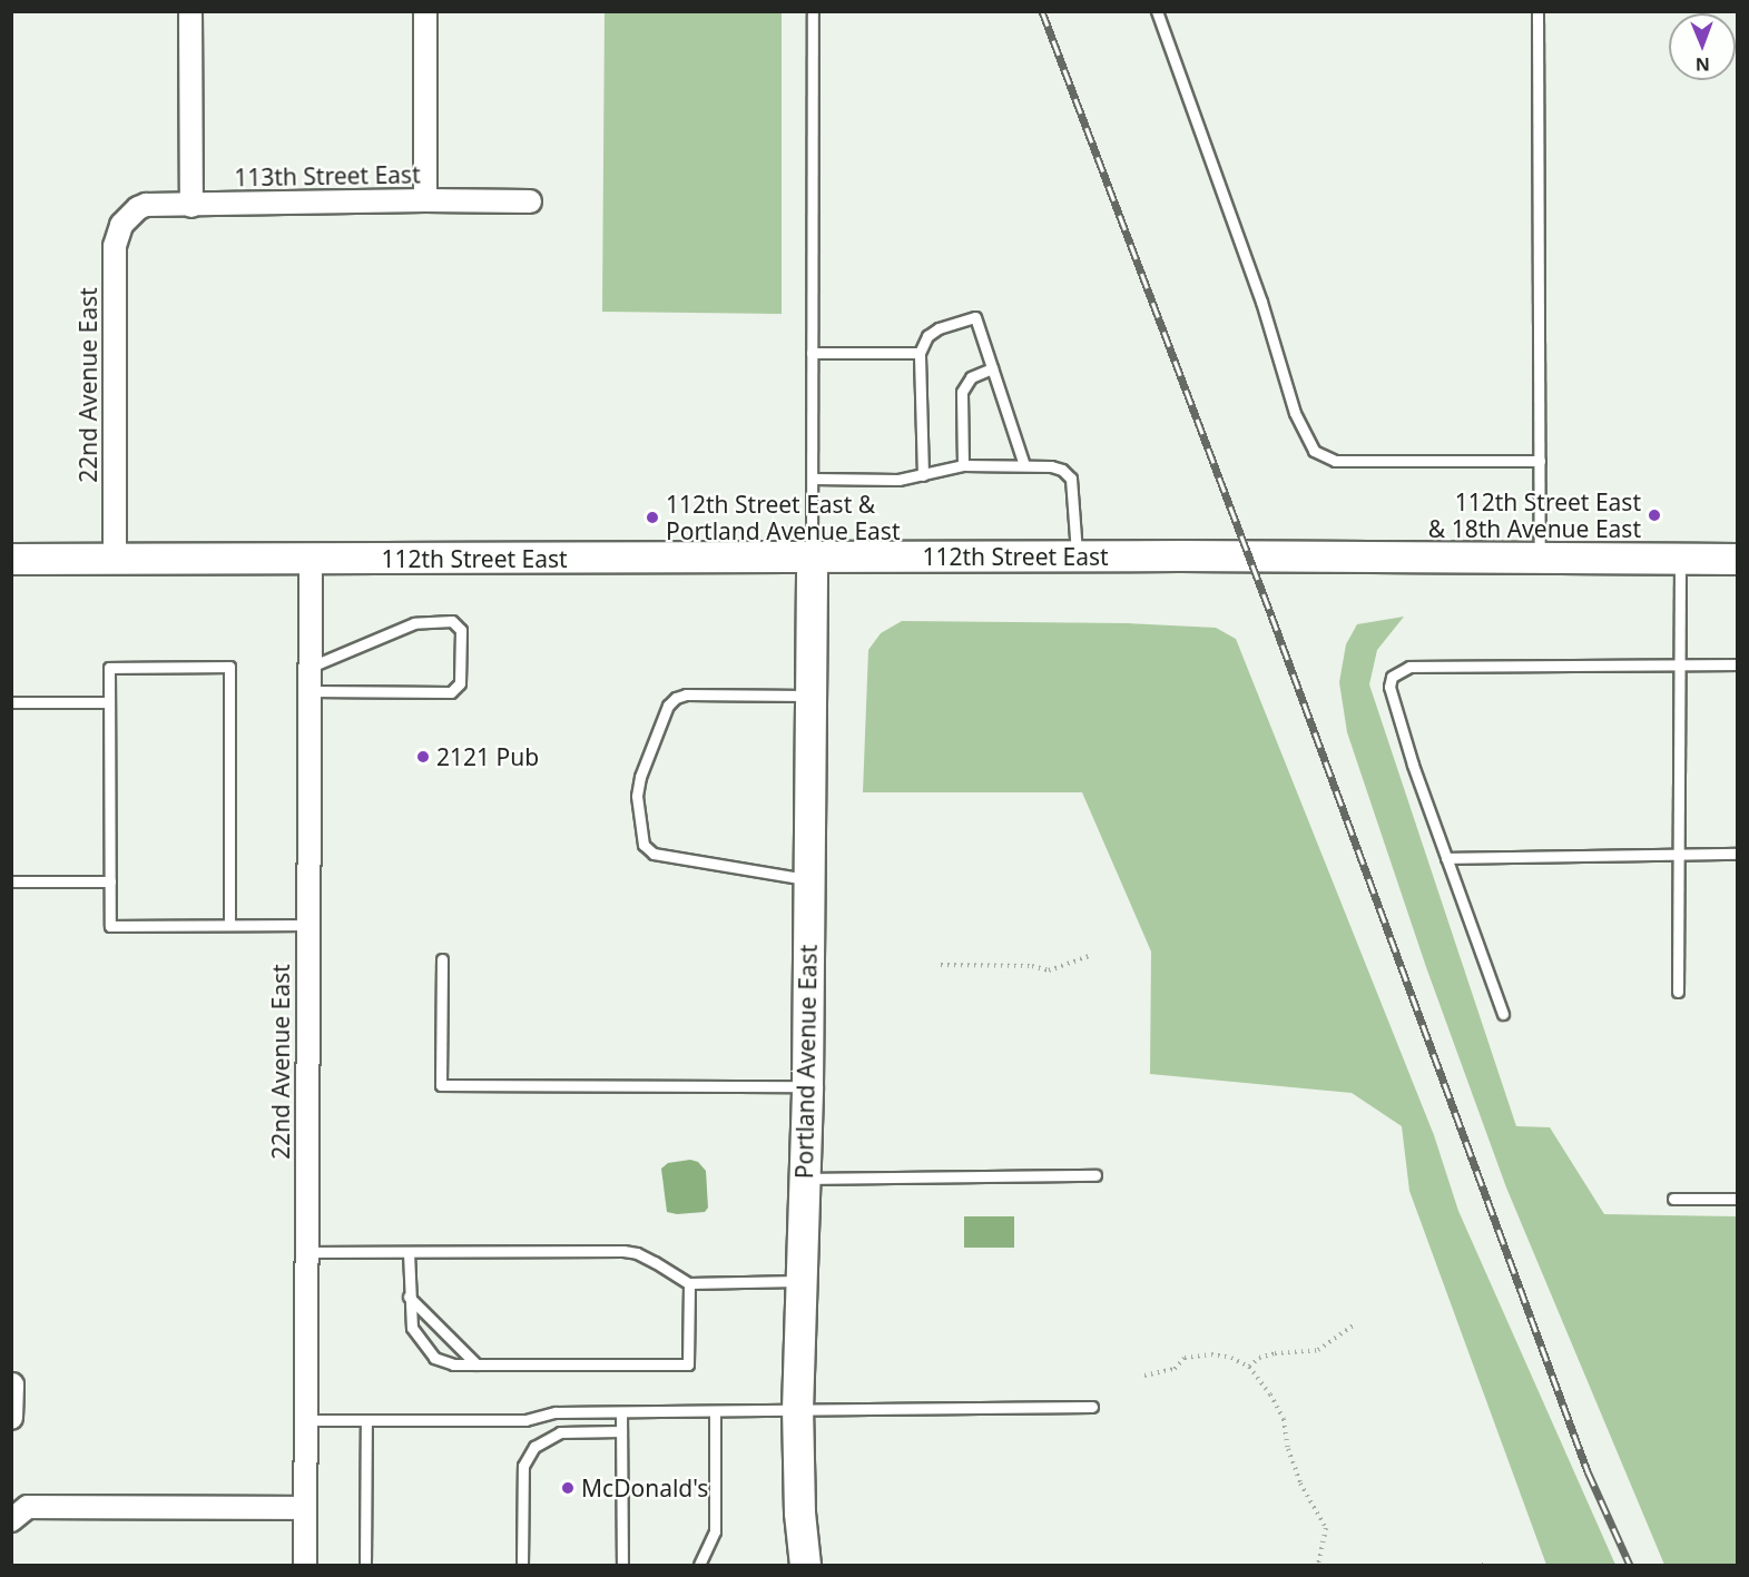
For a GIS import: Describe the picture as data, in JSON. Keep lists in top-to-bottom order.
{
  "streets": {
    "main road": ["112th Street East", "Portland Avenue East"],
    "street": ["113th Street East", "22nd Avenue East"]
  },
  "crossings": [
    ["113th Street East", "22nd Avenue East"],
    ["22nd Avenue East", "112th Street East"],
    ["112th Street East", "Portland Avenue East"]
  ],
  "places": [
    "112th Street East & 18th Avenue East",
    "112th Street East & Portland Avenue East",
    "2121 Pub",
    "McDonald's"
  ],
  "north": "bottom"
}
